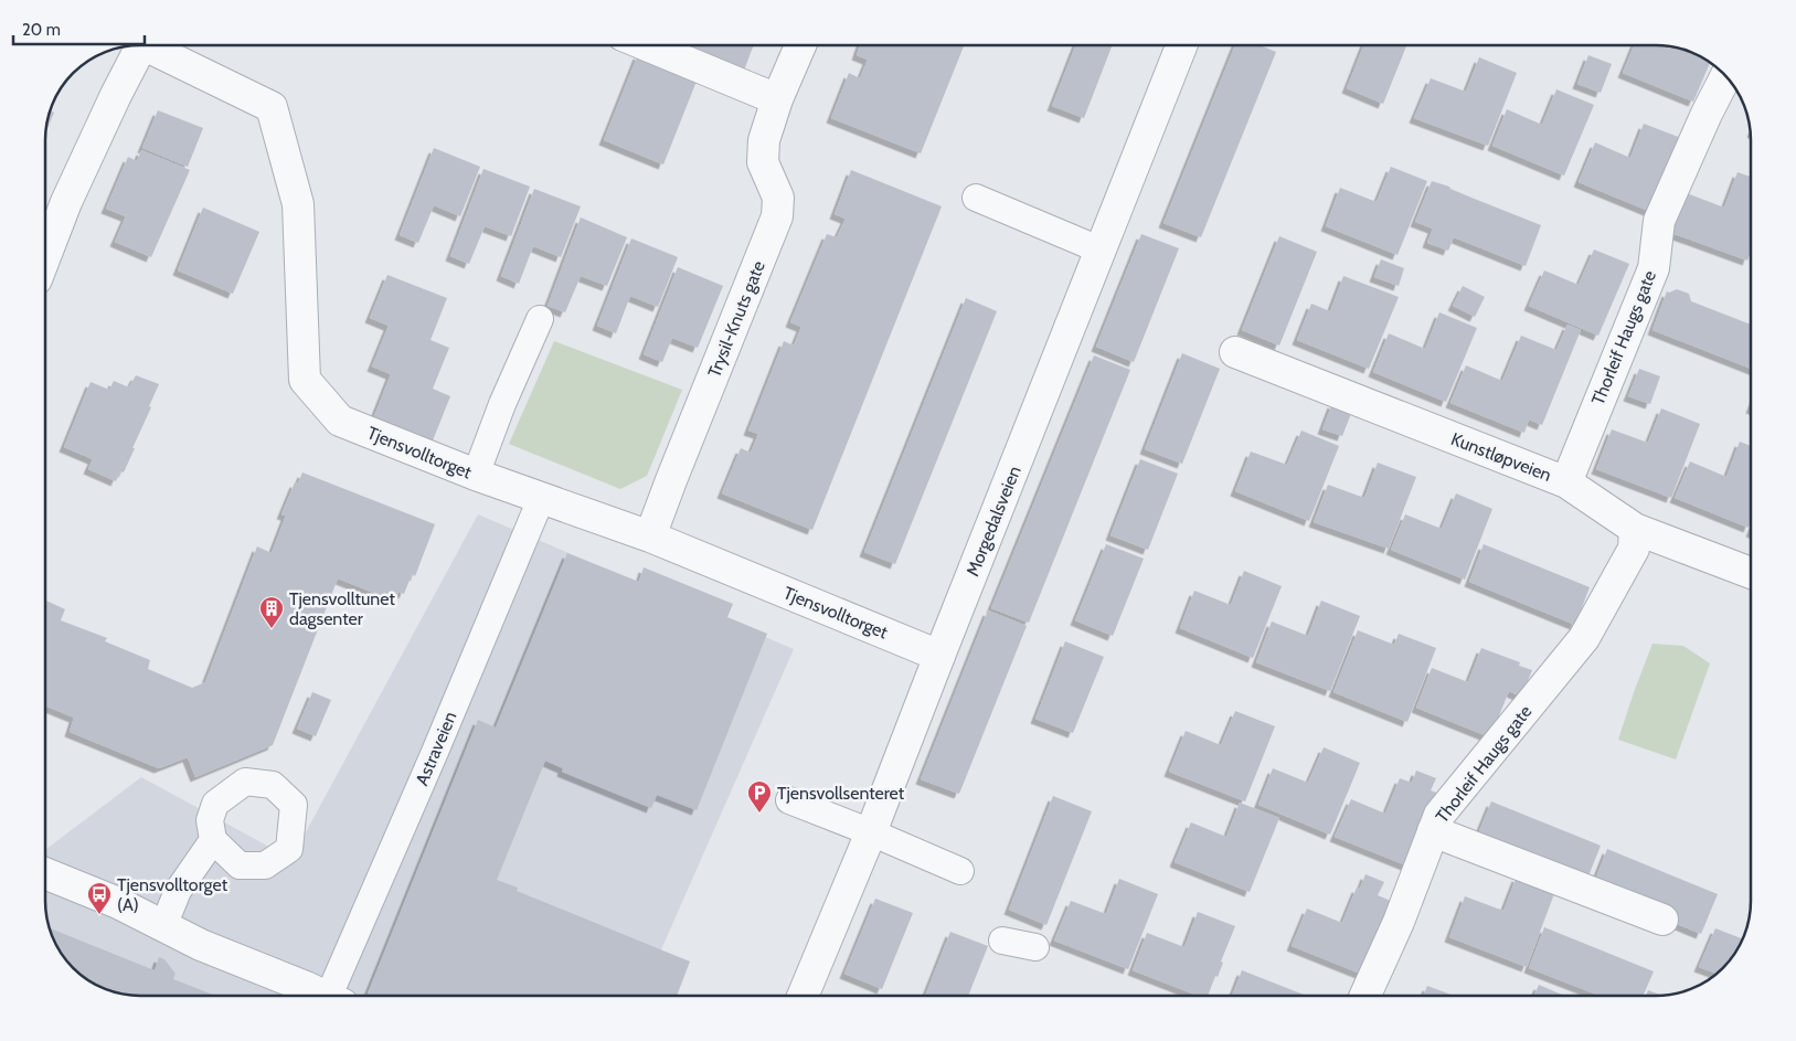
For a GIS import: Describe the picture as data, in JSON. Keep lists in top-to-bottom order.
{
  "streets": {
    "street": [
      "Trysil-Knuts gate",
      "Thorleif Haugs gate",
      "Tjensvolltorget",
      "Kunstløpveien",
      "Morgedalsveien"
    ],
    "lane": ["Astraveien"]
  },
  "crossings": [
    ["Trysil-Knuts gate", "Tjensvolltorget"],
    ["Thorleif Haugs gate", "Kunstløpveien"],
    ["Tjensvolltorget", "Morgedalsveien"],
    ["Tjensvolltorget", "Astraveien"]
  ],
  "places": {
    "building": ["Tjensvolltunet dagsenter"],
    "parking": ["Tjensvollsenteret"],
    "bus stop": ["Tjensvolltorget (A)"]
  },
  "scale_bar": "20 m"
}
